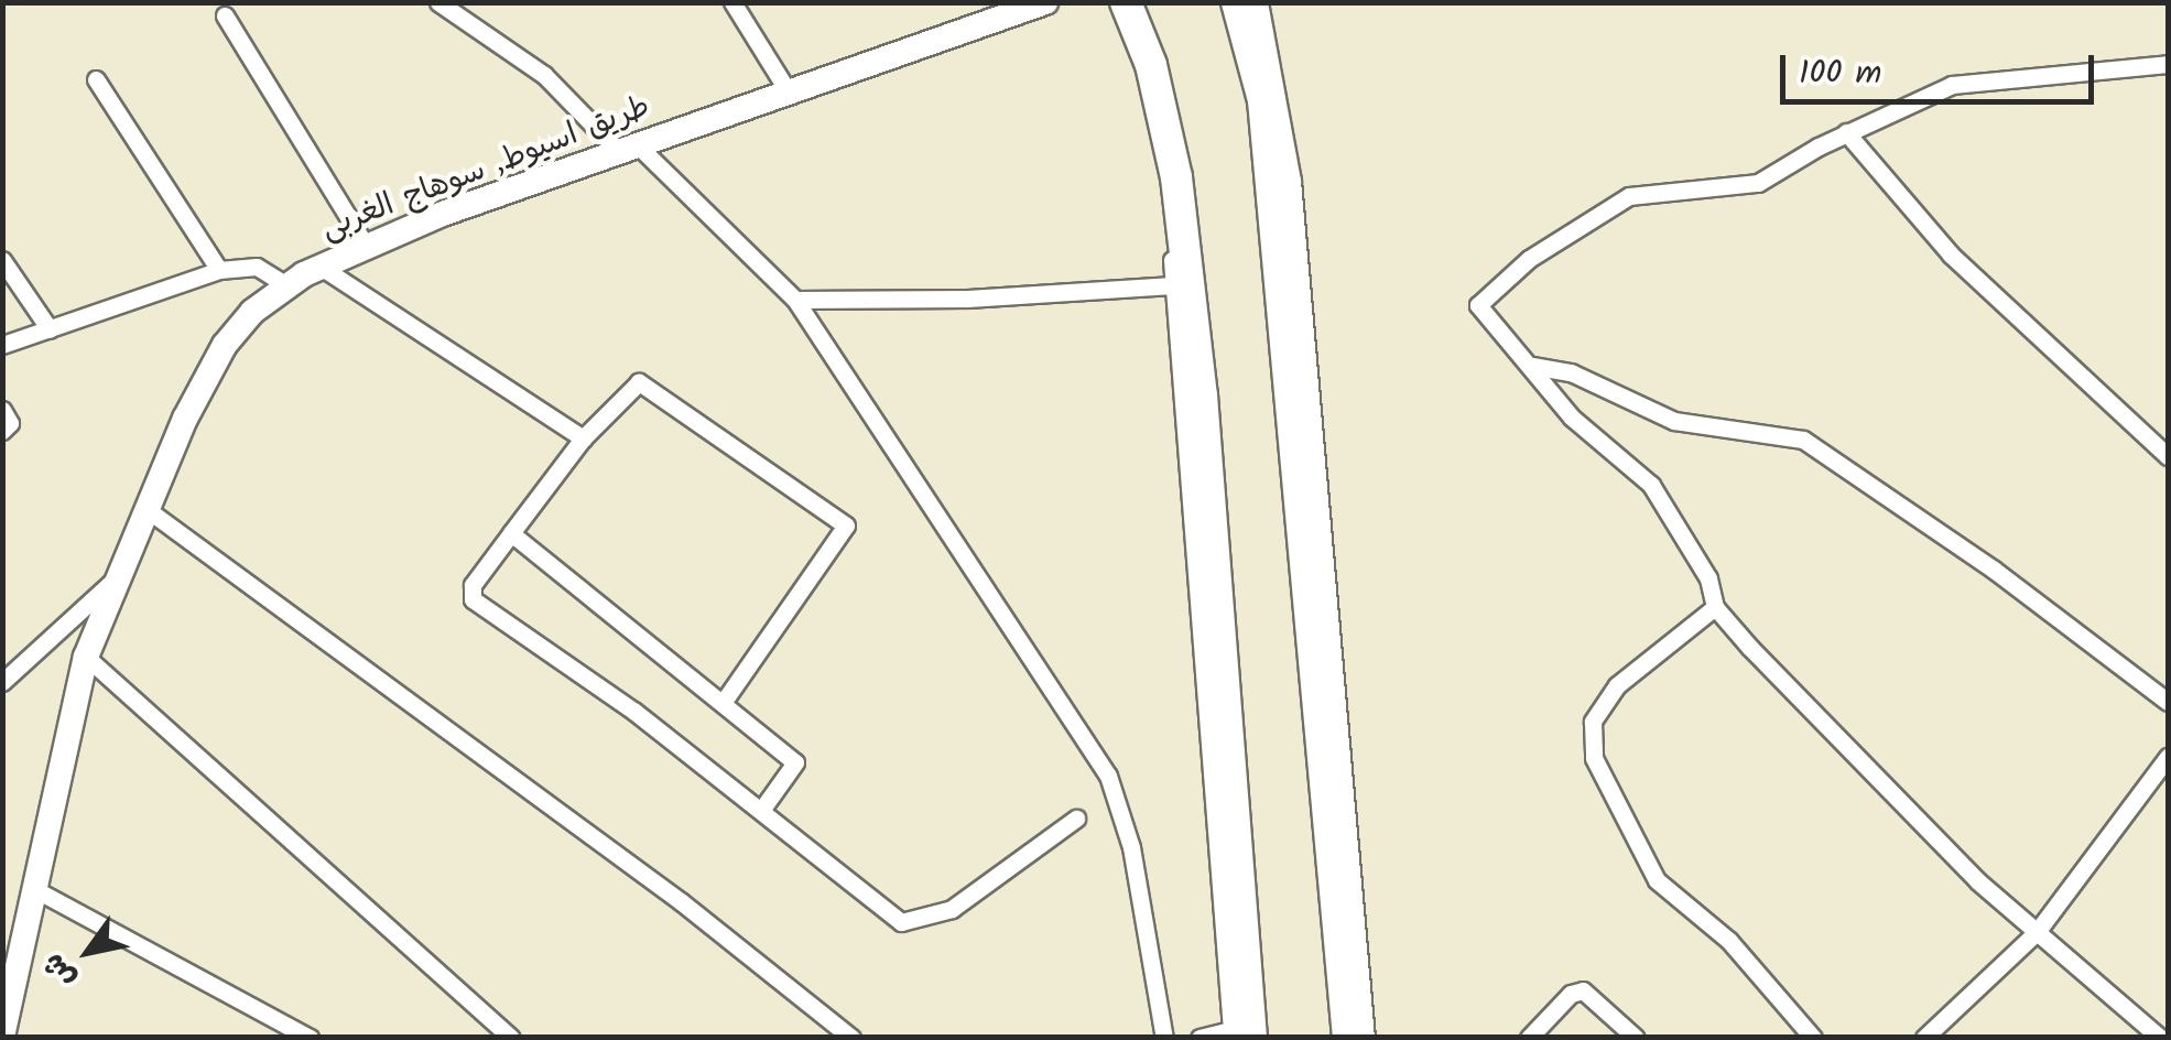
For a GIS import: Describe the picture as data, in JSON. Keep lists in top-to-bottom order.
{
  "streets": {
    "main road": ["طريق اسيوط, سوهاج الغربى"]
  },
  "scale_bar": "100 m",
  "north": "bottom left"
}
